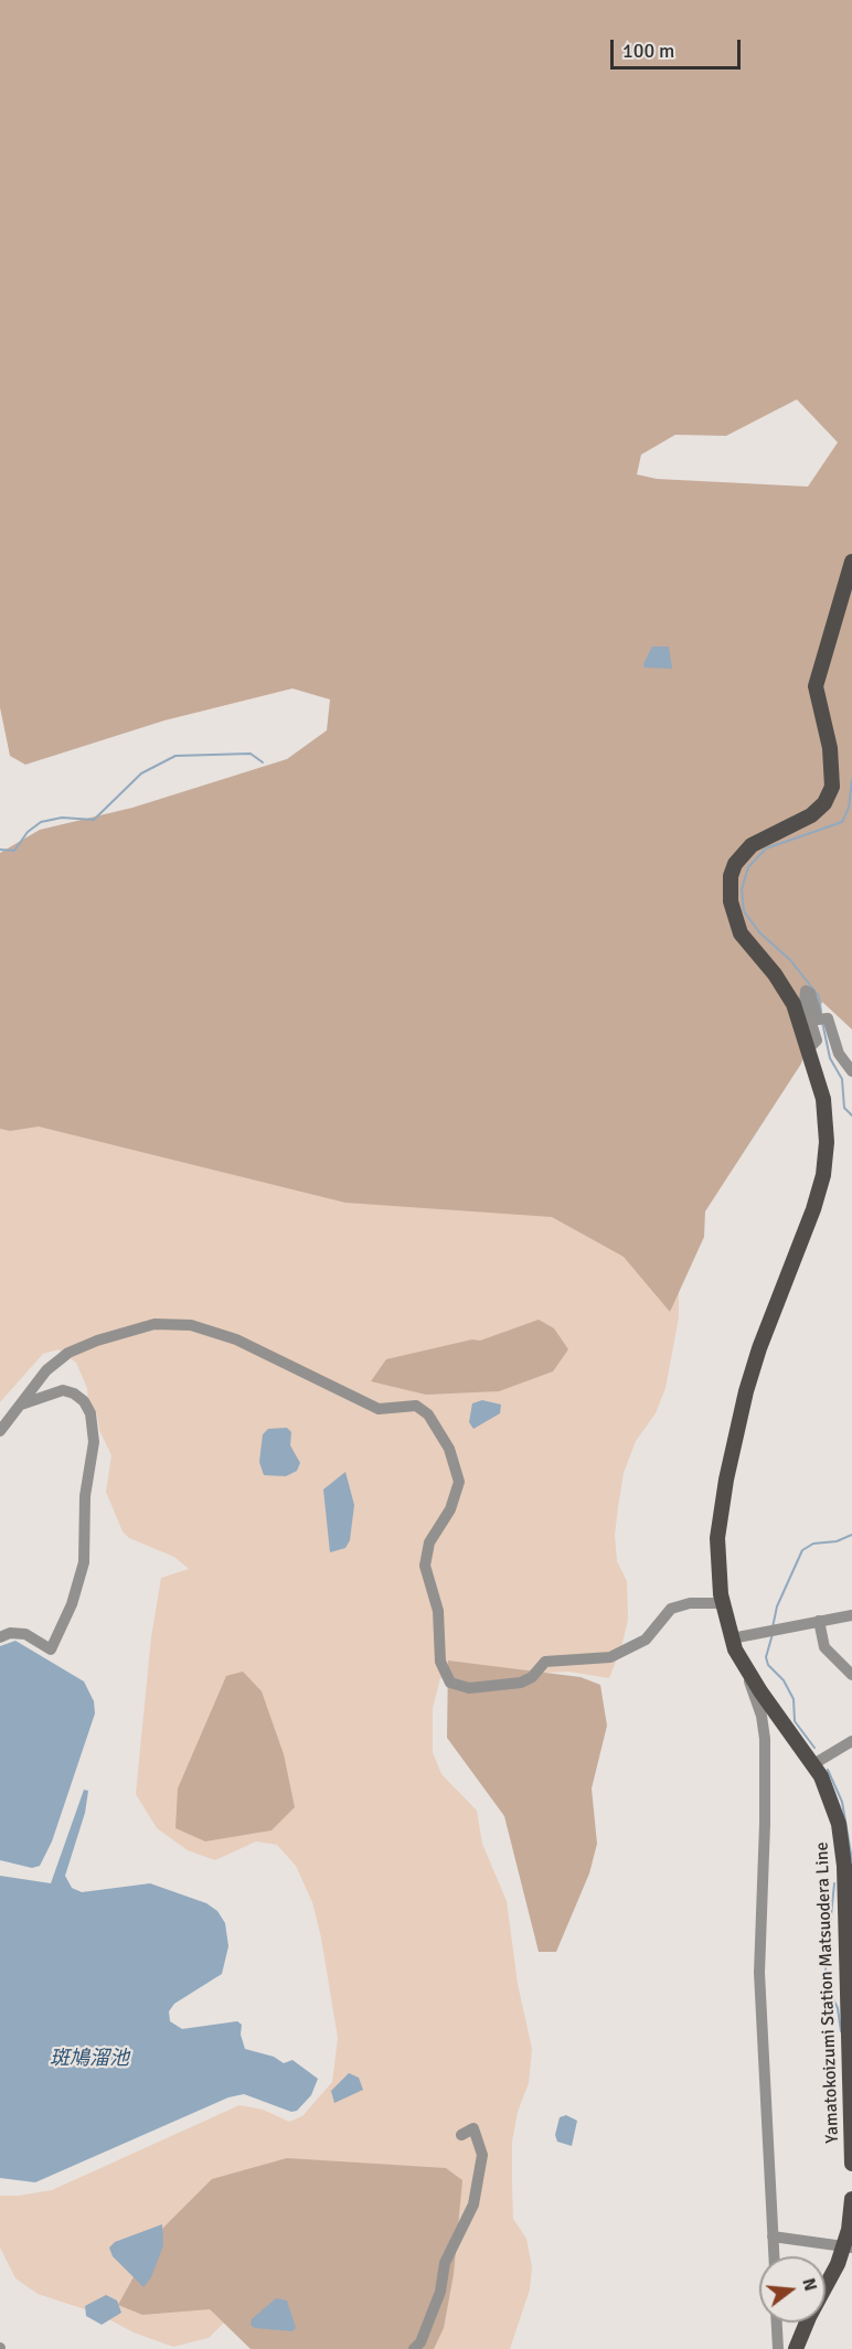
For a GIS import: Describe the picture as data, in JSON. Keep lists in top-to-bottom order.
{
  "streets": {
    "main road": ["Yamatokoizumi Station Matsuodera Line"]
  },
  "water": ["斑鳩溜池"],
  "scale_bar": "100 m",
  "north": "right"
}
